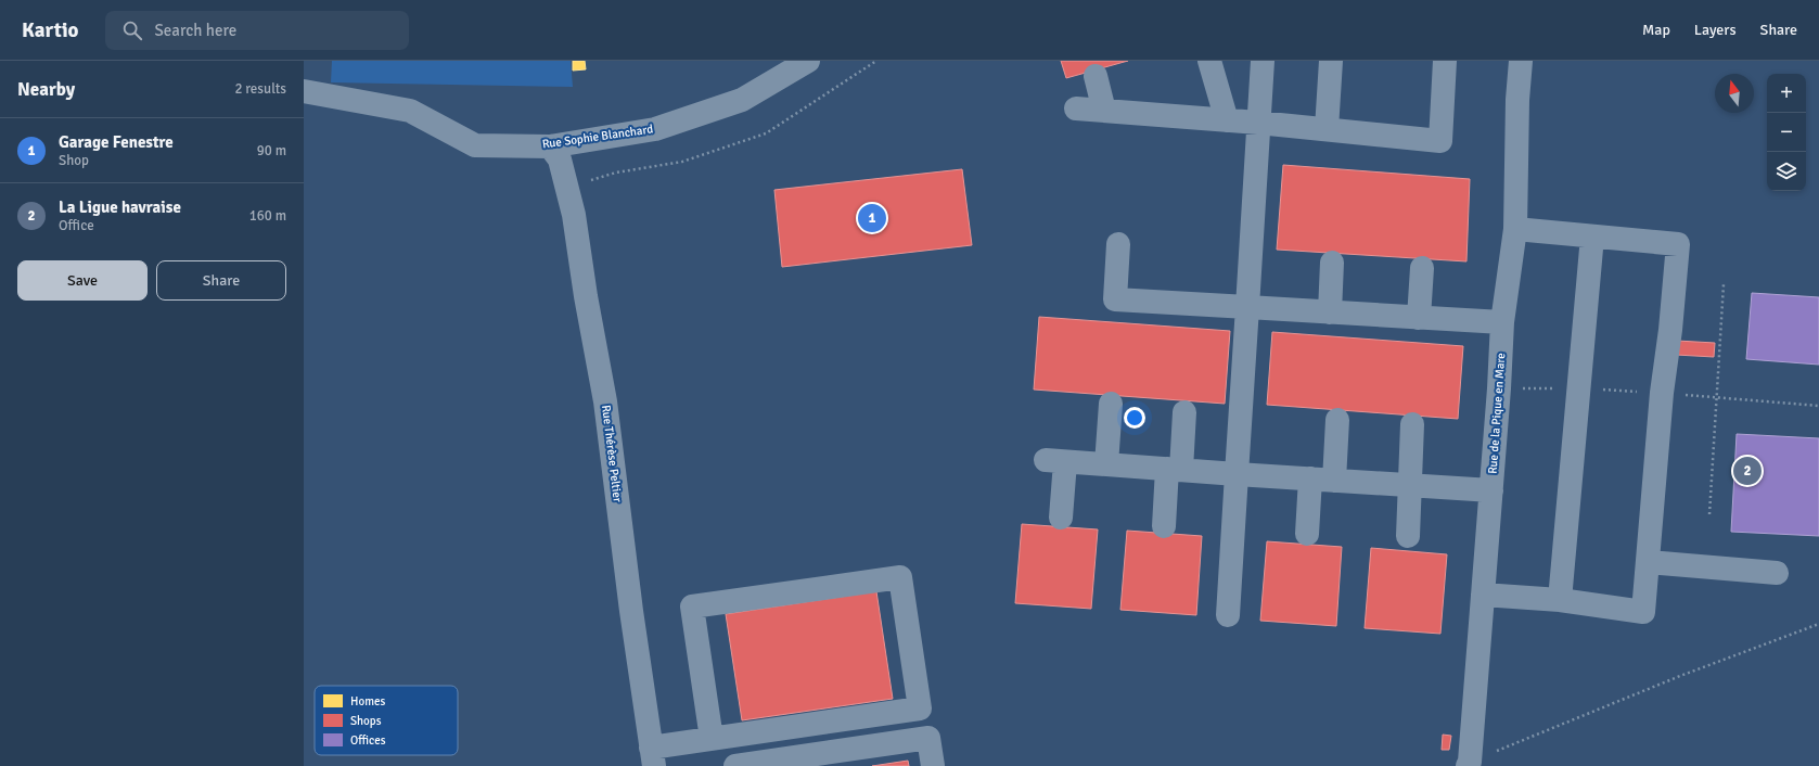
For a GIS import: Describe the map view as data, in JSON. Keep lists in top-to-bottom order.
{
  "streets": {
    "street": ["Rue Sophie Blanchard", "Rue de la Pique en Mare", "Rue Thérèse Peltier"]
  },
  "crossings": [
    ["Rue Sophie Blanchard", "Rue Thérèse Peltier"]
  ],
  "legend": ["Homes", "Shops", "Offices"],
  "north": "top",
  "page": {
    "header": "Kartio",
    "search": "Search here",
    "nav": ["Map", "Layers", "Share"],
    "heading": ["Nearby", "2 results"],
    "map_buttons": ["+", "−"],
    "list": [
      {
        "mark": "1",
        "name": "Garage Fenestre",
        "note": "Shop",
        "value": "90 m"
      },
      {
        "mark": "2",
        "name": "La Ligue havraise",
        "note": "Office",
        "value": "160 m"
      }
    ],
    "pins": ["1", "2"],
    "buttons": ["Save", "Share"]
  }
}
